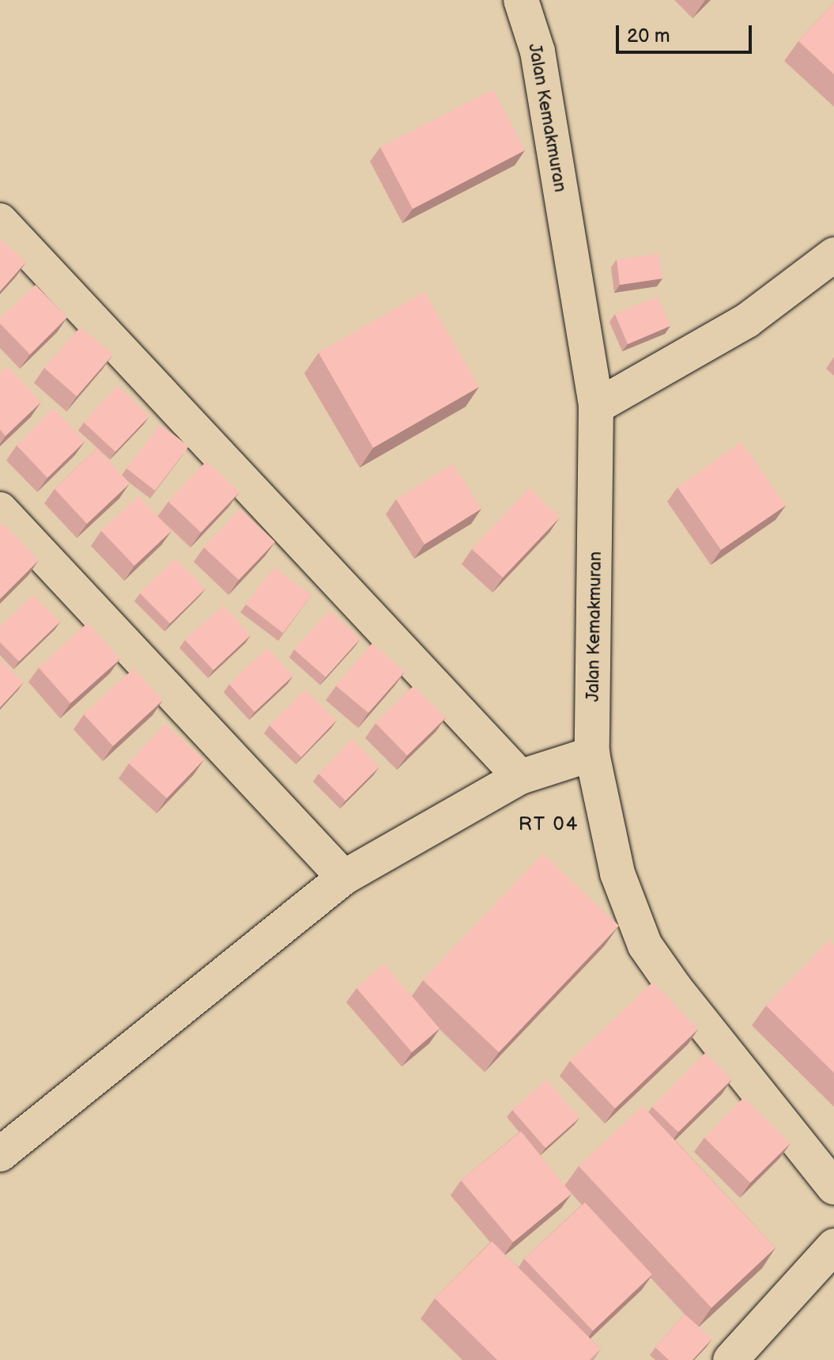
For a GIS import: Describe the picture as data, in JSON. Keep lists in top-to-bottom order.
{
  "streets": {
    "street": ["Jalan Kemakmuran"]
  },
  "districts": ["RT 04"],
  "scale_bar": "20 m"
}
